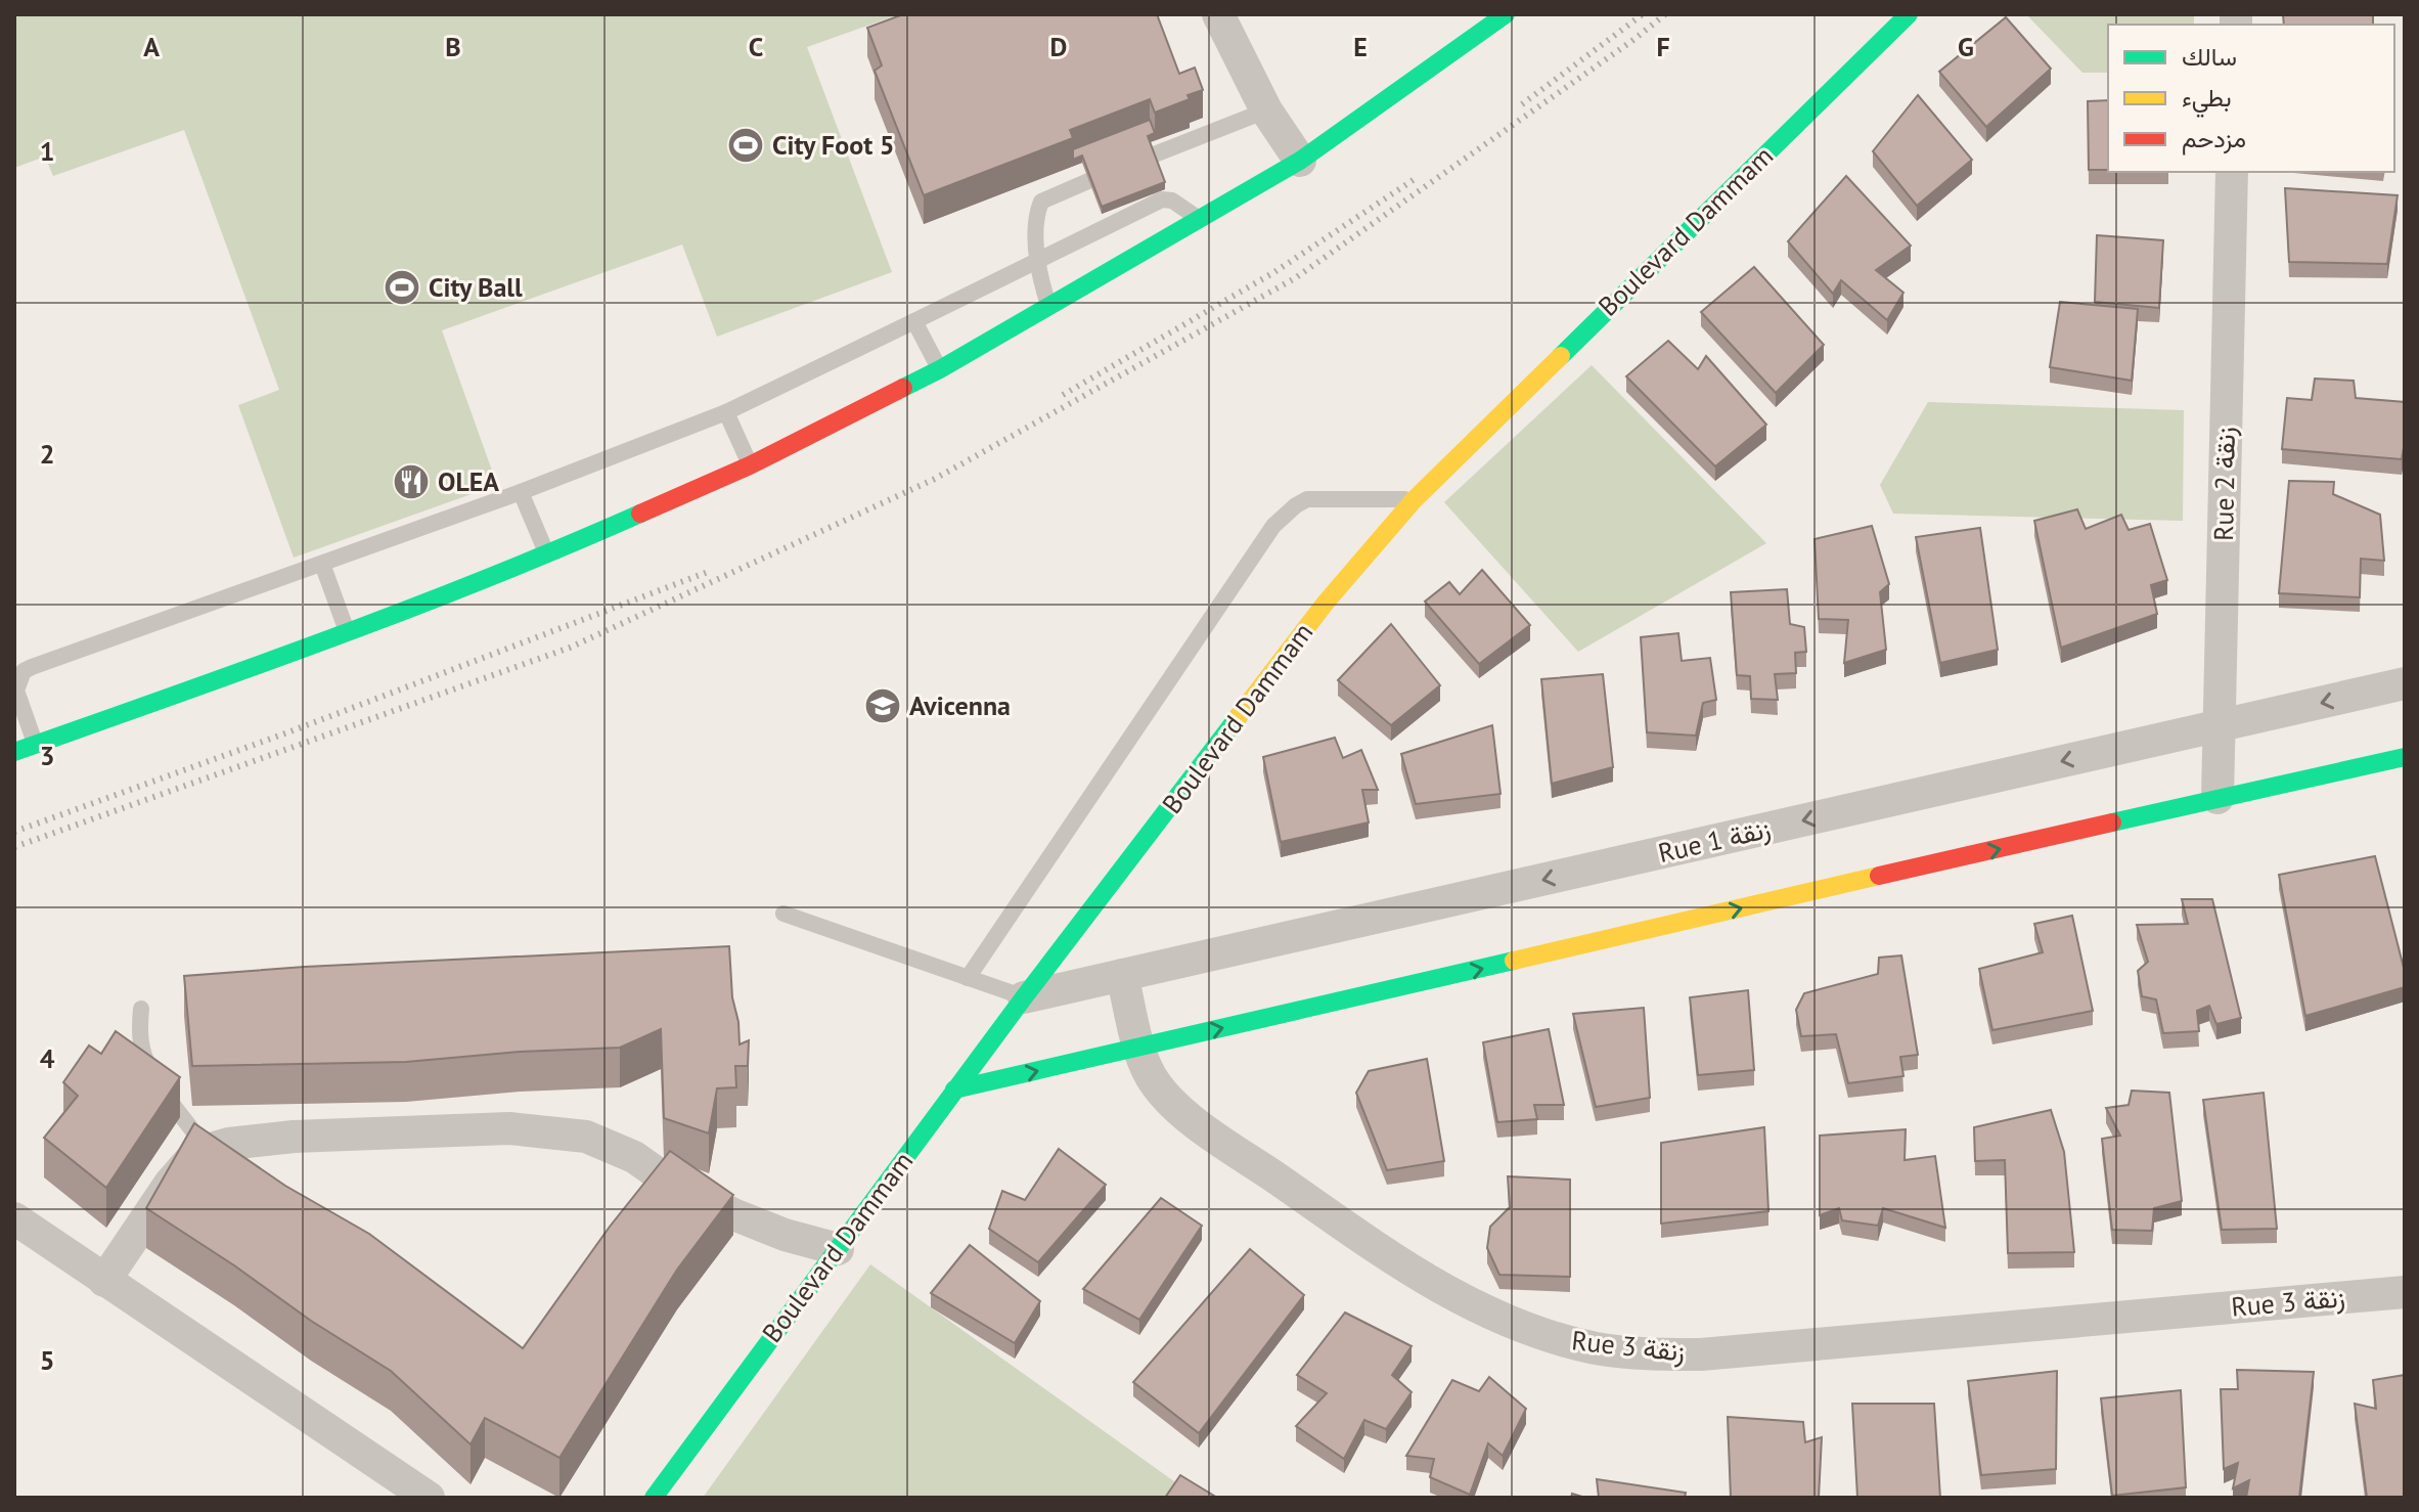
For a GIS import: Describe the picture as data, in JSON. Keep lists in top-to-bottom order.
{
  "streets": {
    "street": [
      "Boulevard Dammam",
      "Rue 2 زنقة",
      "Rue 1 زنقة",
      "Rue 3 زنقة"
    ]
  },
  "crossings": [
    ["Boulevard Dammam", "Rue 1 زنقة"],
    ["Rue 2 زنقة", "Rue 1 زنقة"],
    ["Rue 1 زنقة", "Rue 3 زنقة"]
  ],
  "places": {
    "sports": ["City Foot 5", "City Ball"],
    "restaurant": ["OLEA"],
    "school or university": ["Avicenna"]
  },
  "legend": ["سالك", "بطيء", "مزدحم"],
  "grid": {
    "columns": [
      "A",
      "B",
      "C",
      "D",
      "E",
      "F",
      "G"
    ],
    "rows": [
      "1",
      "2",
      "3",
      "4",
      "5"
    ]
  }
}
